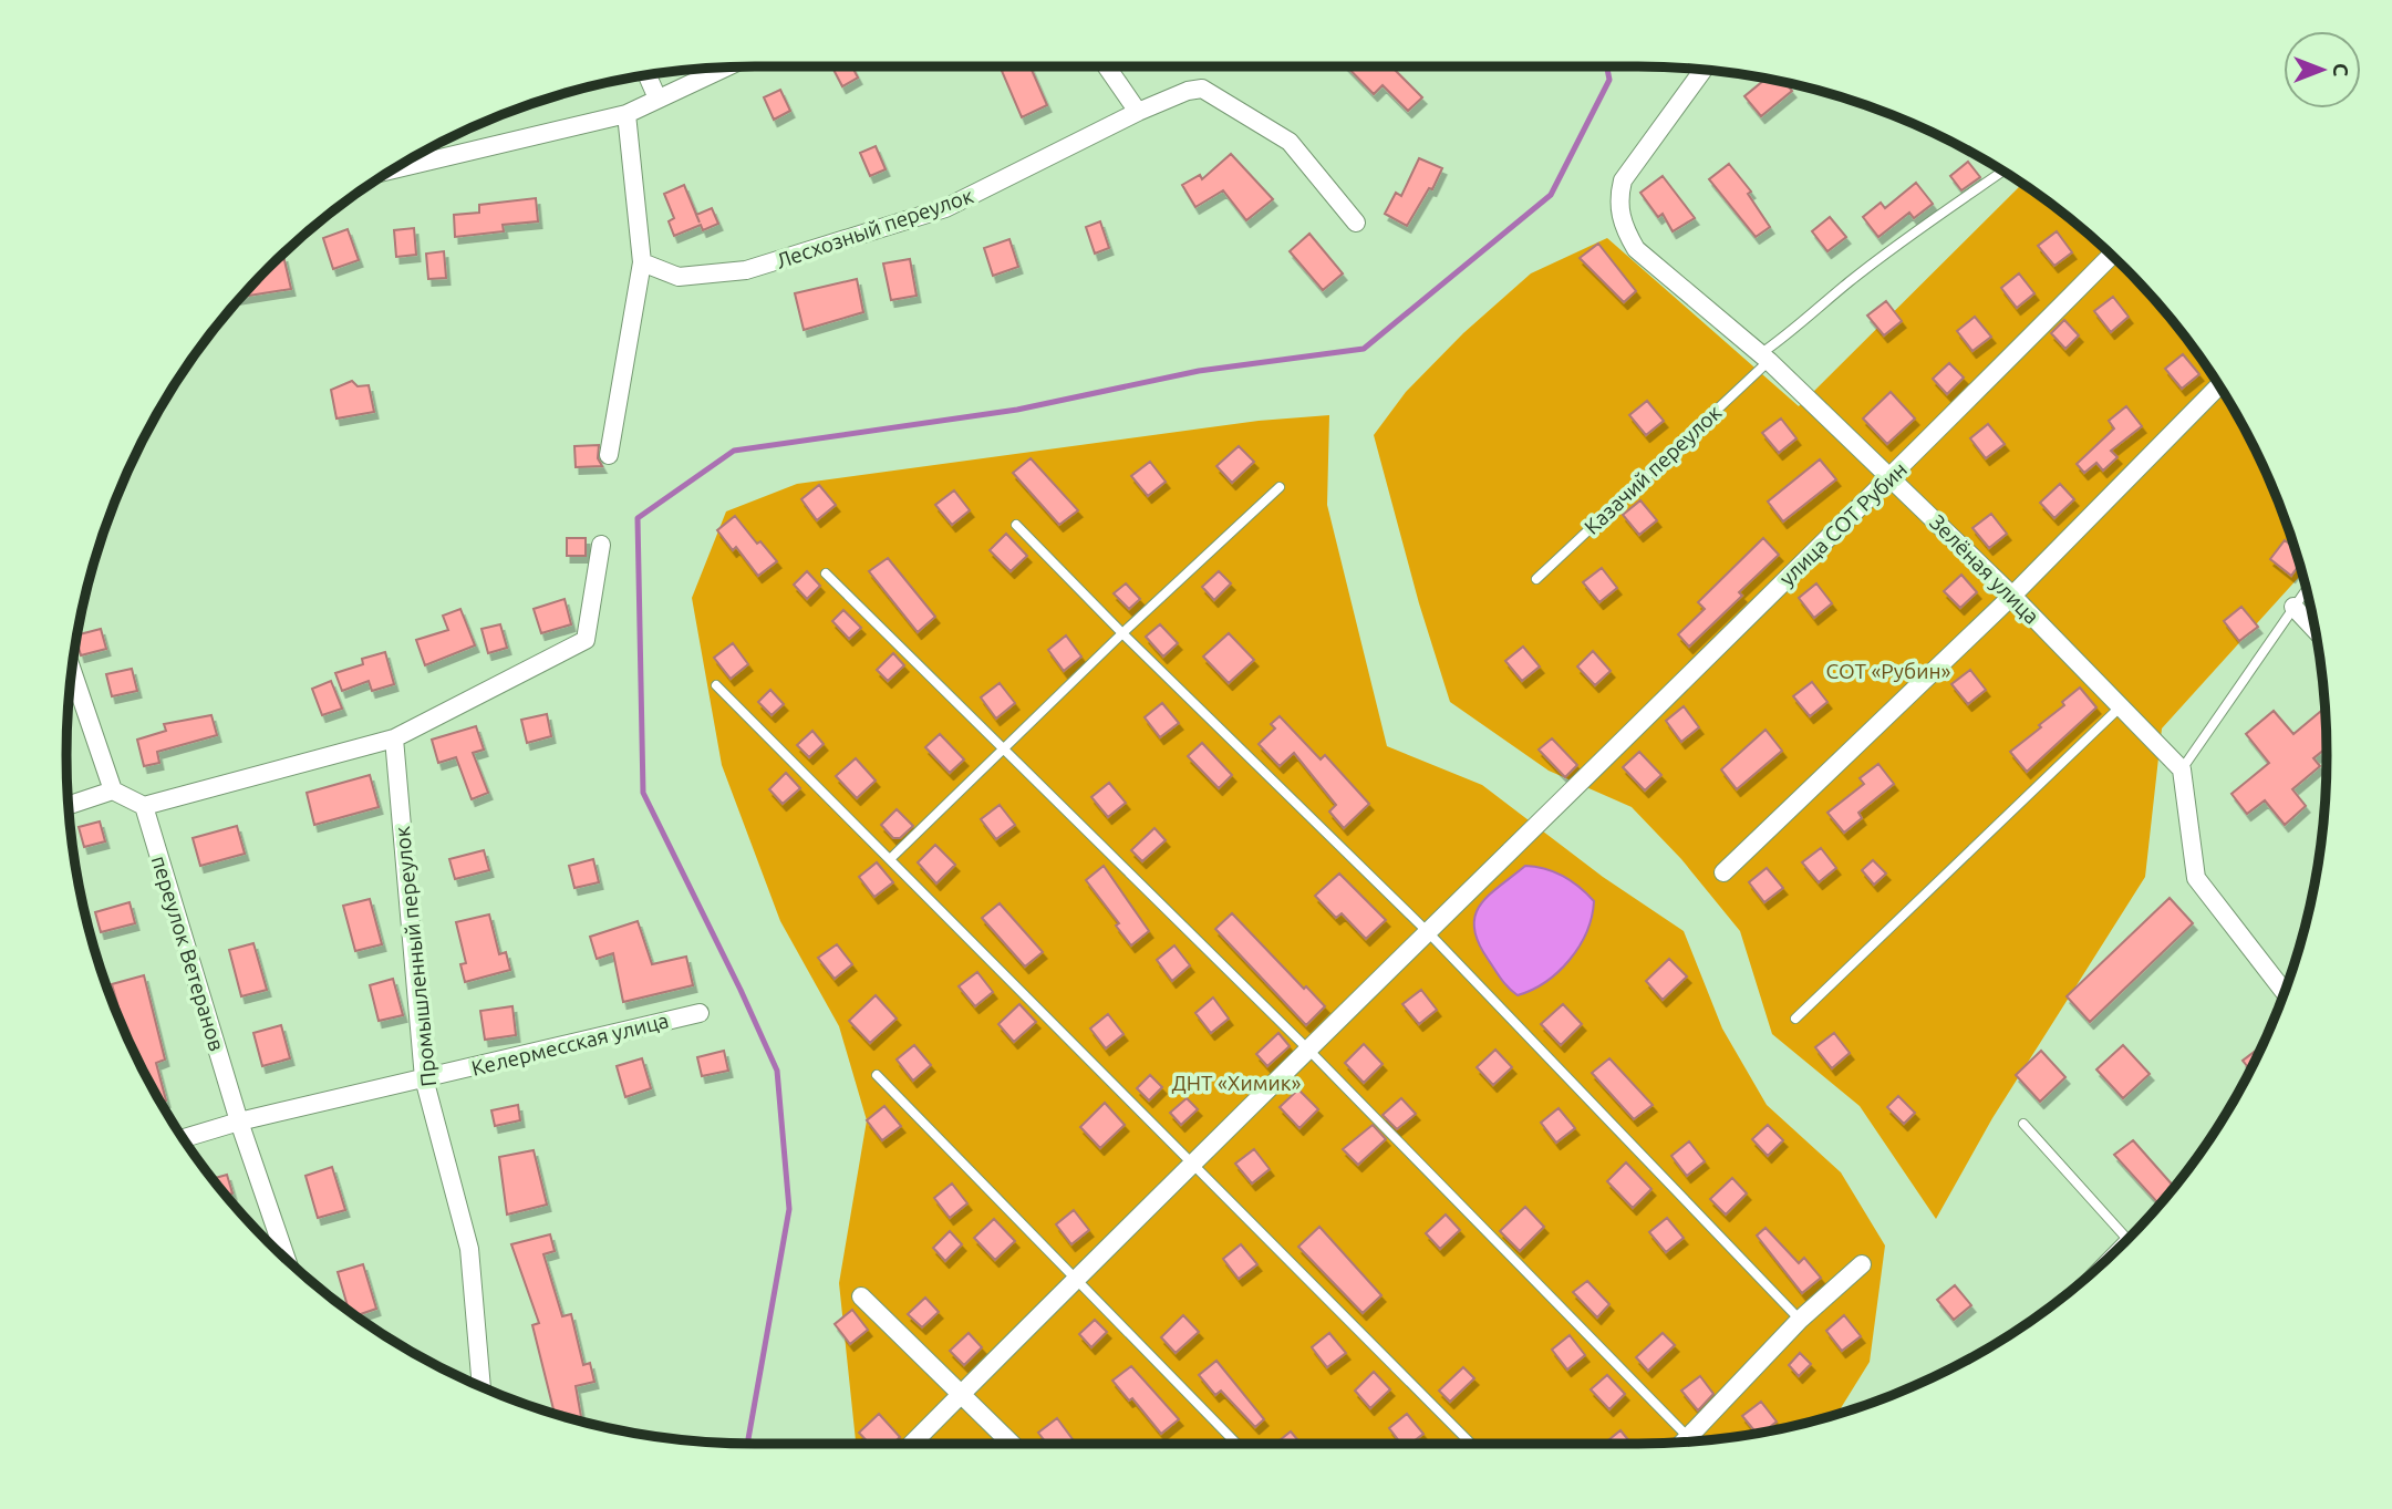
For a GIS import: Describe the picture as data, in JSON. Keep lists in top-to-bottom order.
{
  "streets": {
    "street": [
      "Лесхозный переулок",
      "улица СОТ Рубин",
      "Зелёная улица",
      "переулок Ветеранов",
      "Промышленный переулок",
      "Келермесская улица"
    ],
    "lane": ["Казачий переулок"]
  },
  "crossings": [
    ["Казачий переулок", "Зелёная улица"],
    ["улица СОТ Рубин", "Зелёная улица"],
    ["переулок Ветеранов", "Келермесская улица"],
    ["Промышленный переулок", "Келермесская улица"]
  ],
  "parks": ["СОТ «Рубин»", "ДНТ «Химик»"],
  "north": "right"
}
